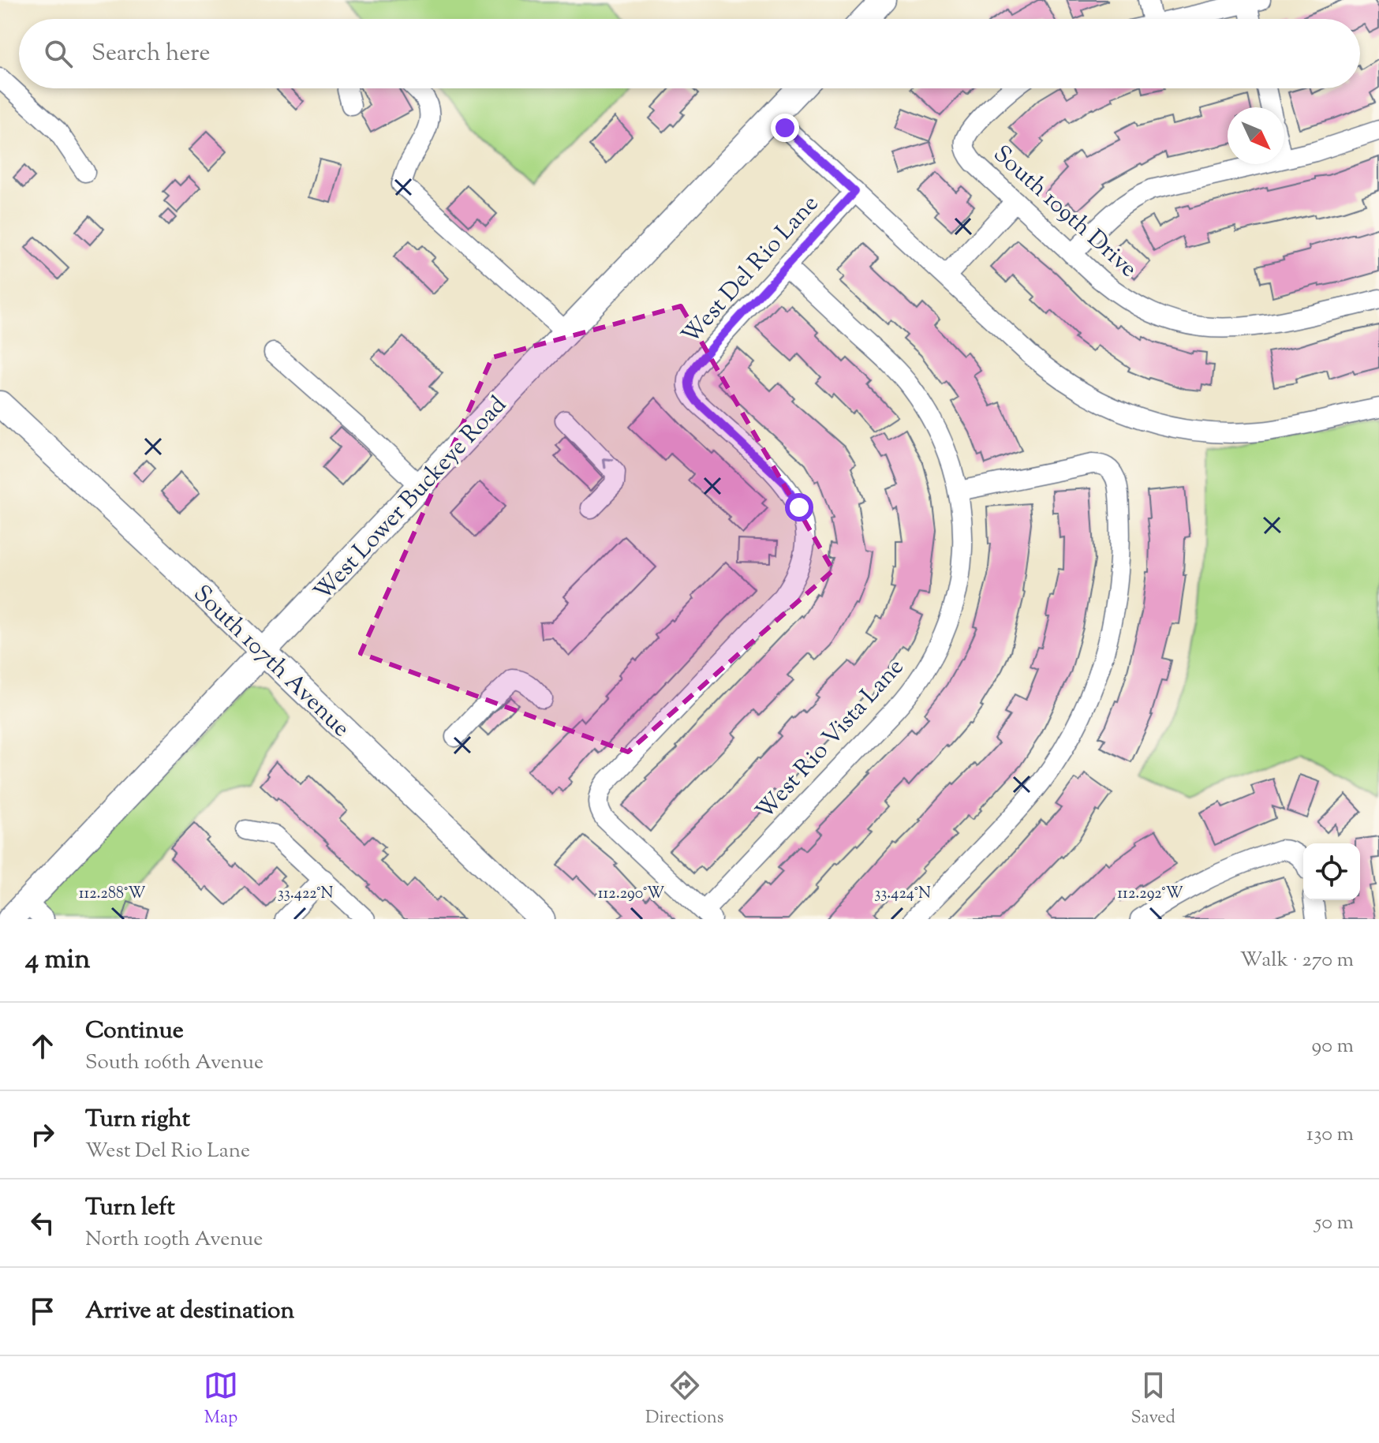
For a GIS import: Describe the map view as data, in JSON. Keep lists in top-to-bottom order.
{
  "streets": {
    "main road": ["West Lower Buckeye Road", "South 107th Avenue"],
    "street": ["South 109th Drive", "West Del Rio Lane", "West Rio Vista Lane"]
  },
  "crossings": [
    ["West Del Rio Lane", "West Rio Vista Lane"],
    ["West Lower Buckeye Road", "South 107th Avenue"]
  ],
  "north": "bottom right",
  "page": {
    "search": "Search here",
    "heading": ["4 min", "Walk · 270 m"],
    "list": [
      ["Continue", "South 106th Avenue", "90 m"],
      ["Turn right", "West Del Rio Lane", "130 m"],
      ["Turn left", "North 109th Avenue", "50 m"],
      "Arrive at destination"
    ],
    "nav": ["Map", "Directions", "Saved"]
  },
  "coordinates": [
    "33.422°N",
    "33.424°N",
    "112.288°W",
    "112.290°W",
    "112.292°W"
  ]
}
